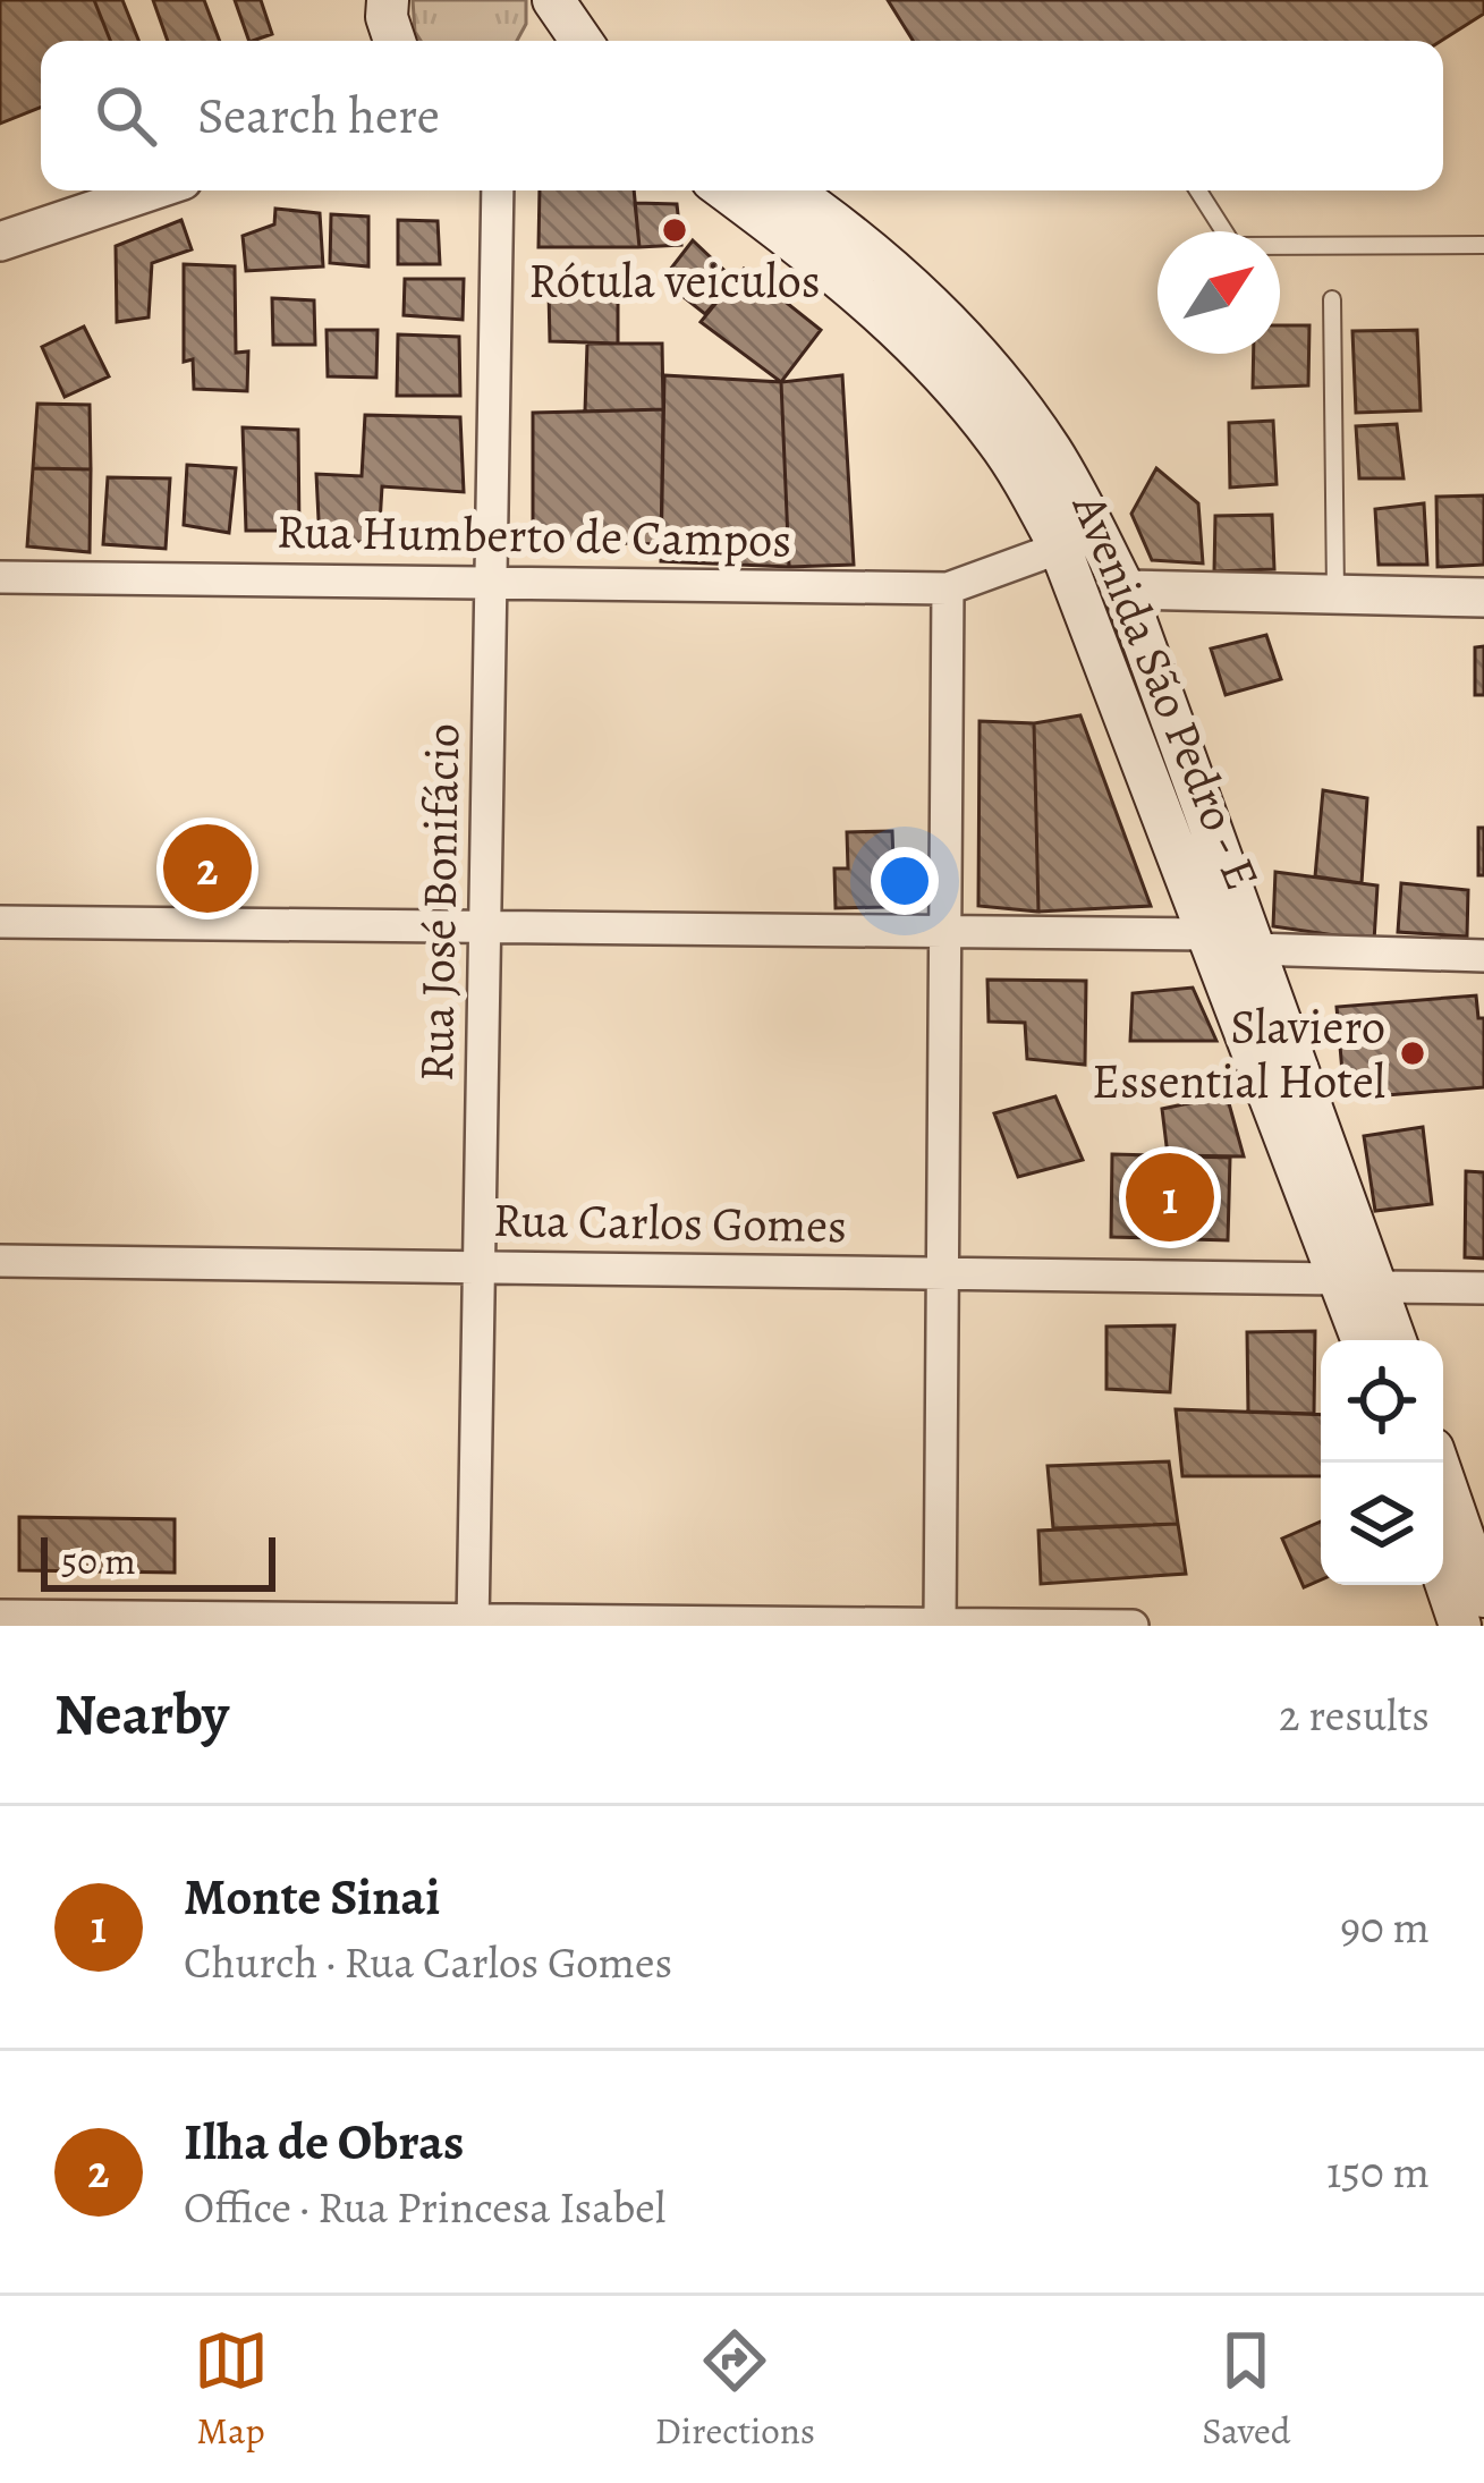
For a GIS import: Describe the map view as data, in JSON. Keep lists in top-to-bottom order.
{
  "streets": {
    "main road": ["Avenida São Pedro - E"],
    "street": ["Rua Humberto de Campos", "Rua José Bonifácio", "Rua Carlos Gomes"]
  },
  "crossings": [
    ["Rua Humberto de Campos", "Avenida São Pedro - E"],
    ["Rua Humberto de Campos", "Rua José Bonifácio"],
    ["Avenida São Pedro - E", "Rua Carlos Gomes"],
    ["Rua José Bonifácio", "Rua Carlos Gomes"]
  ],
  "places": ["Rótula veiculos", "Slaviero Essential Hotel"],
  "scale_bar": "50 m",
  "north": "top right",
  "page": {
    "search": "Search here",
    "pins": ["2", "1"],
    "scale": "50 m",
    "heading": ["Nearby", "2 results"],
    "list": [
      {
        "mark": "1",
        "name": "Monte Sinai",
        "note": "Church · Rua Carlos Gomes",
        "value": "90 m"
      },
      {
        "mark": "2",
        "name": "Ilha de Obras",
        "note": "Office · Rua Princesa Isabel",
        "value": "150 m"
      }
    ],
    "nav": ["Map", "Directions", "Saved"]
  }
}
